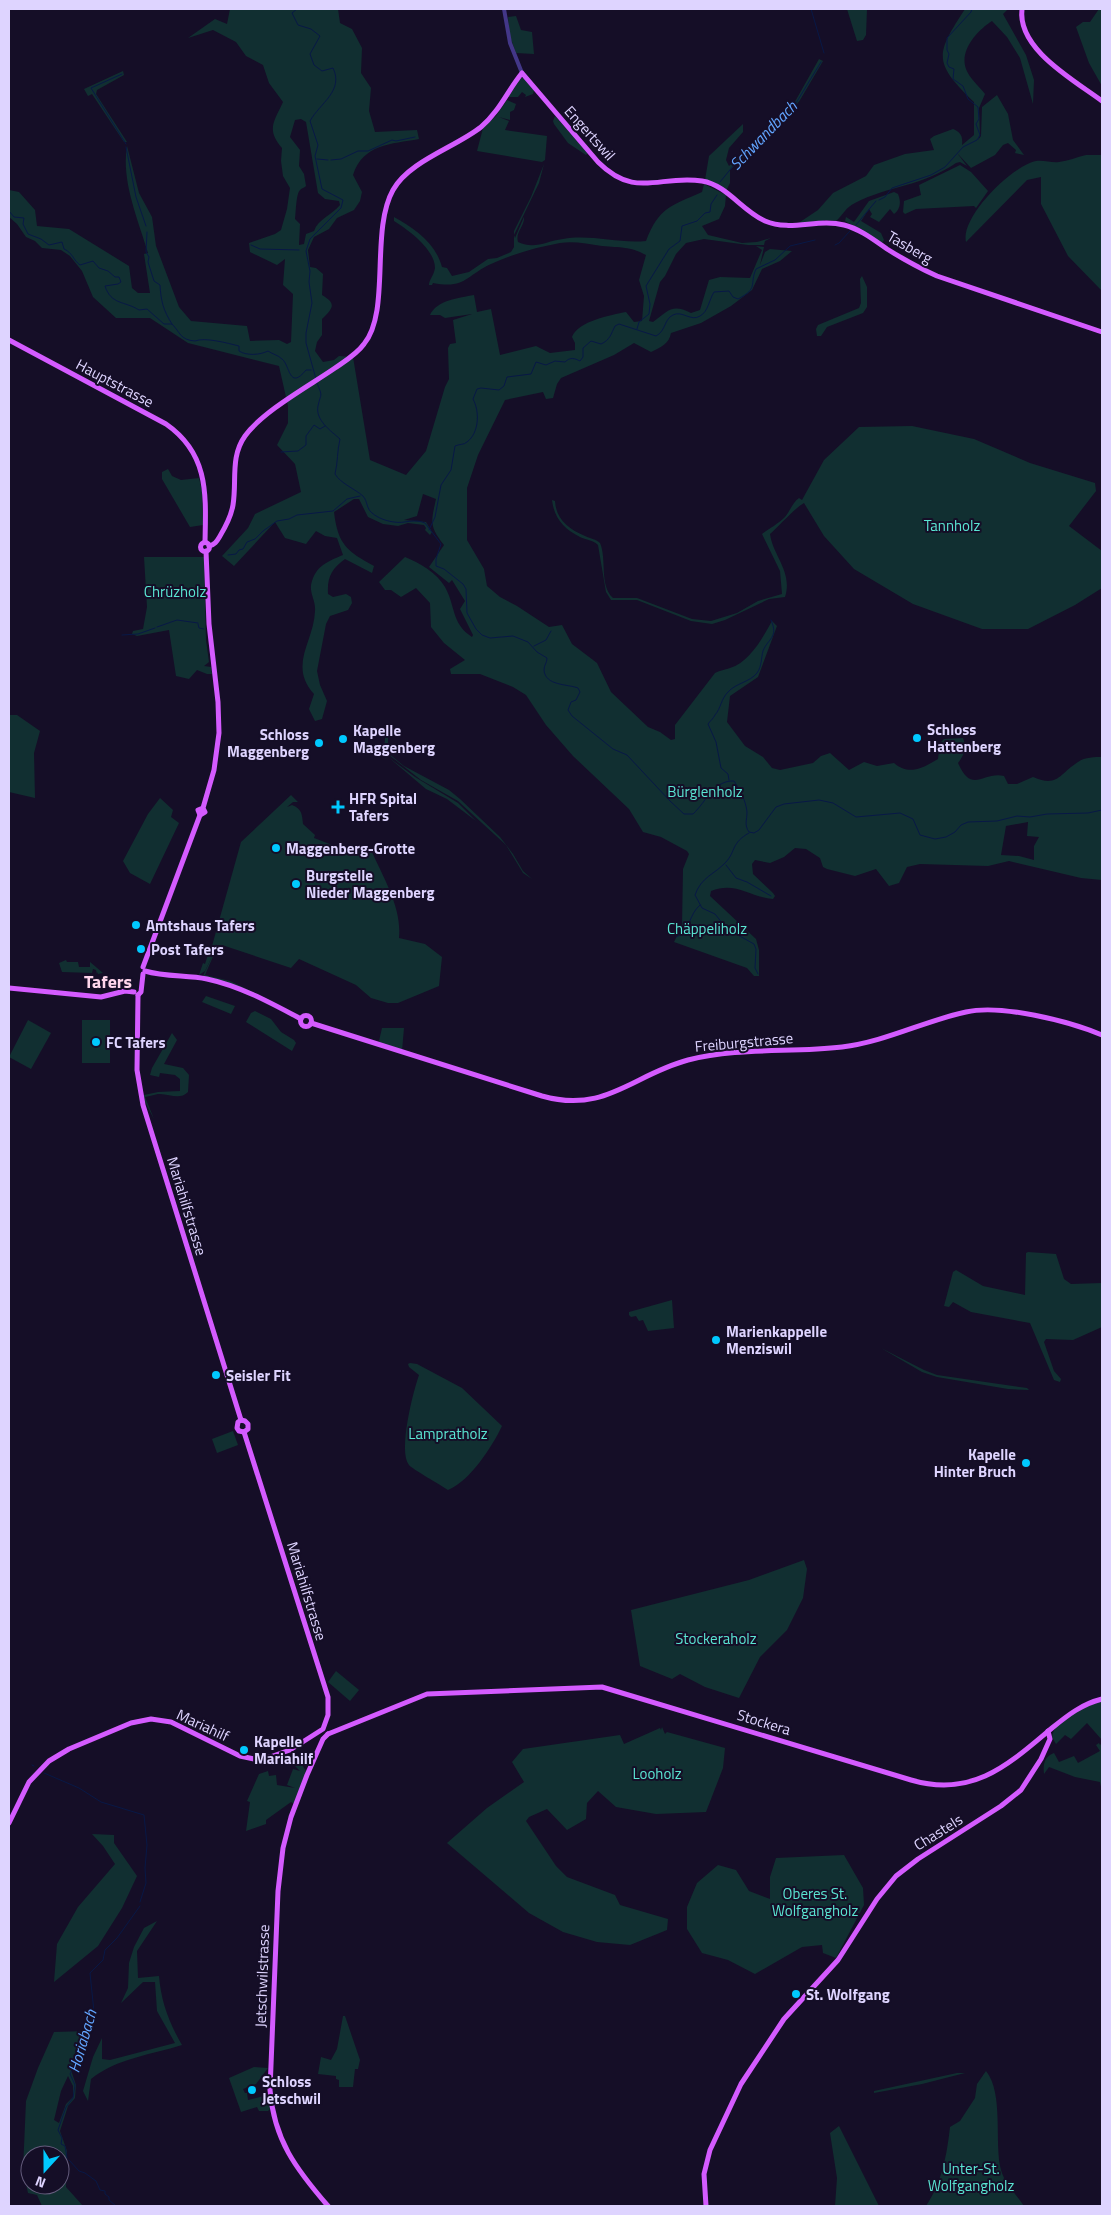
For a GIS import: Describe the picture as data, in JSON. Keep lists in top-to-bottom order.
{
  "streets": {
    "main road": [
      "Engertswil",
      "Tasberg",
      "Hauptstrasse",
      "Freiburgstrasse",
      "Mariahilfstrasse",
      "Stockera",
      "Mariahilf",
      "Chastels",
      "Jetschwilstrasse"
    ]
  },
  "crossings": [
    ["Engertswil", "Tasberg"],
    ["Hauptstrasse", "Mariahilfstrasse"],
    ["Freiburgstrasse", "Mariahilfstrasse"]
  ],
  "districts": ["Tafers"],
  "water": ["Schwandbach", "Horiabach"],
  "parks": [
    "Tannholz",
    "Chrüzholz",
    "Bürglenholz",
    "Chäppeliholz",
    "Lampratholz",
    "Stockeraholz",
    "Looholz",
    "Oberes St. Wolfgangholz",
    "Unter-St. Wolfgangholz"
  ],
  "places": {
    "other": [
      "Schloss Hattenberg",
      "Kapelle Maggenberg",
      "Schloss Maggenberg",
      "Maggenberg-Grotte",
      "Burgstelle Nieder Maggenberg",
      "Amtshaus Tafers",
      "Post Tafers",
      "FC Tafers",
      "Marienkappelle Menziswil",
      "Seisler Fit",
      "Kapelle Hinter Bruch",
      "Kapelle Mariahilf",
      "St. Wolfgang",
      "Schloss Jetschwil"
    ],
    "health": ["HFR Spital Tafers"]
  },
  "north": "bottom"
}
